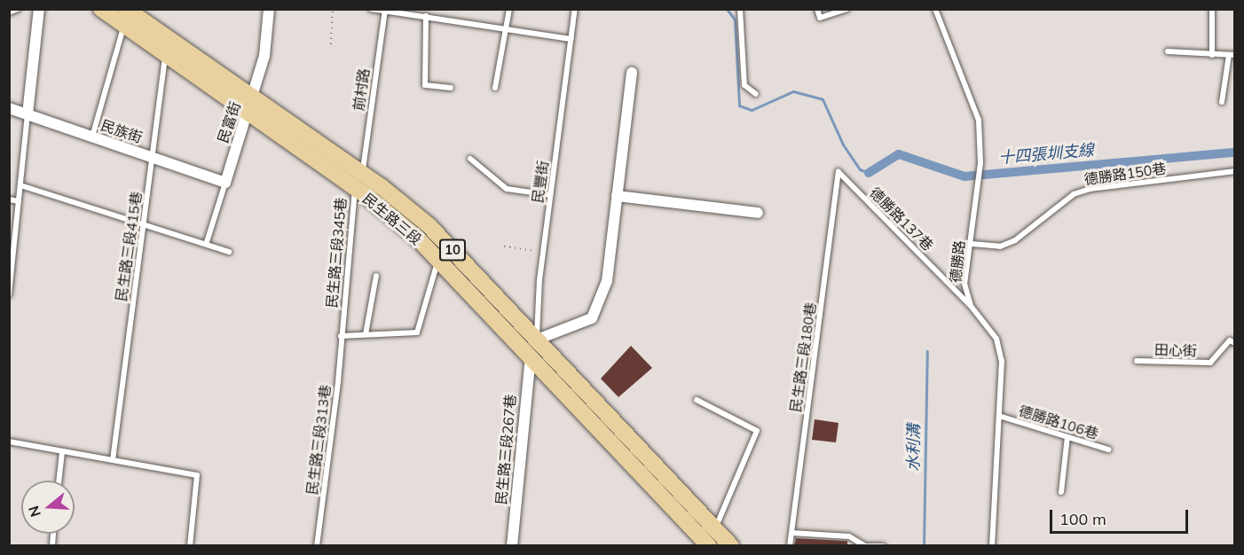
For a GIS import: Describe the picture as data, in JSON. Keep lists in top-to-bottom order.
{
  "streets": {
    "main road": ["民生路三段", "10"],
    "street": ["民富街", "民族街", "民生路三段267巷"],
    "lane": [
      "前村路",
      "德勝路150巷",
      "民豐街",
      "德勝路137巷",
      "民生路三段415巷",
      "民生路三段345巷",
      "德勝路",
      "田心街",
      "民生路三段180巷",
      "德勝路106巷",
      "民生路三段313巷"
    ]
  },
  "crossings": [
    ["前村路", "民生路三段"],
    ["前村路", "民生路三段345巷"],
    ["民富街", "民族街"],
    ["民富街", "民生路三段"],
    ["民族街", "民生路三段415巷"],
    ["德勝路150巷", "德勝路"],
    ["民豐街", "民生路三段"],
    ["民豐街", "民生路三段267巷"],
    ["民生路三段", "民生路三段415巷"],
    ["民生路三段", "民生路三段345巷"],
    ["民生路三段", "民生路三段267巷"],
    ["德勝路137巷", "德勝路"],
    ["德勝路137巷", "民生路三段180巷"],
    ["民生路三段345巷", "民生路三段313巷"],
    ["德勝路", "德勝路106巷"]
  ],
  "water": ["十四張圳支線", "水利溝"],
  "scale_bar": "100 m",
  "north": "left"
}
